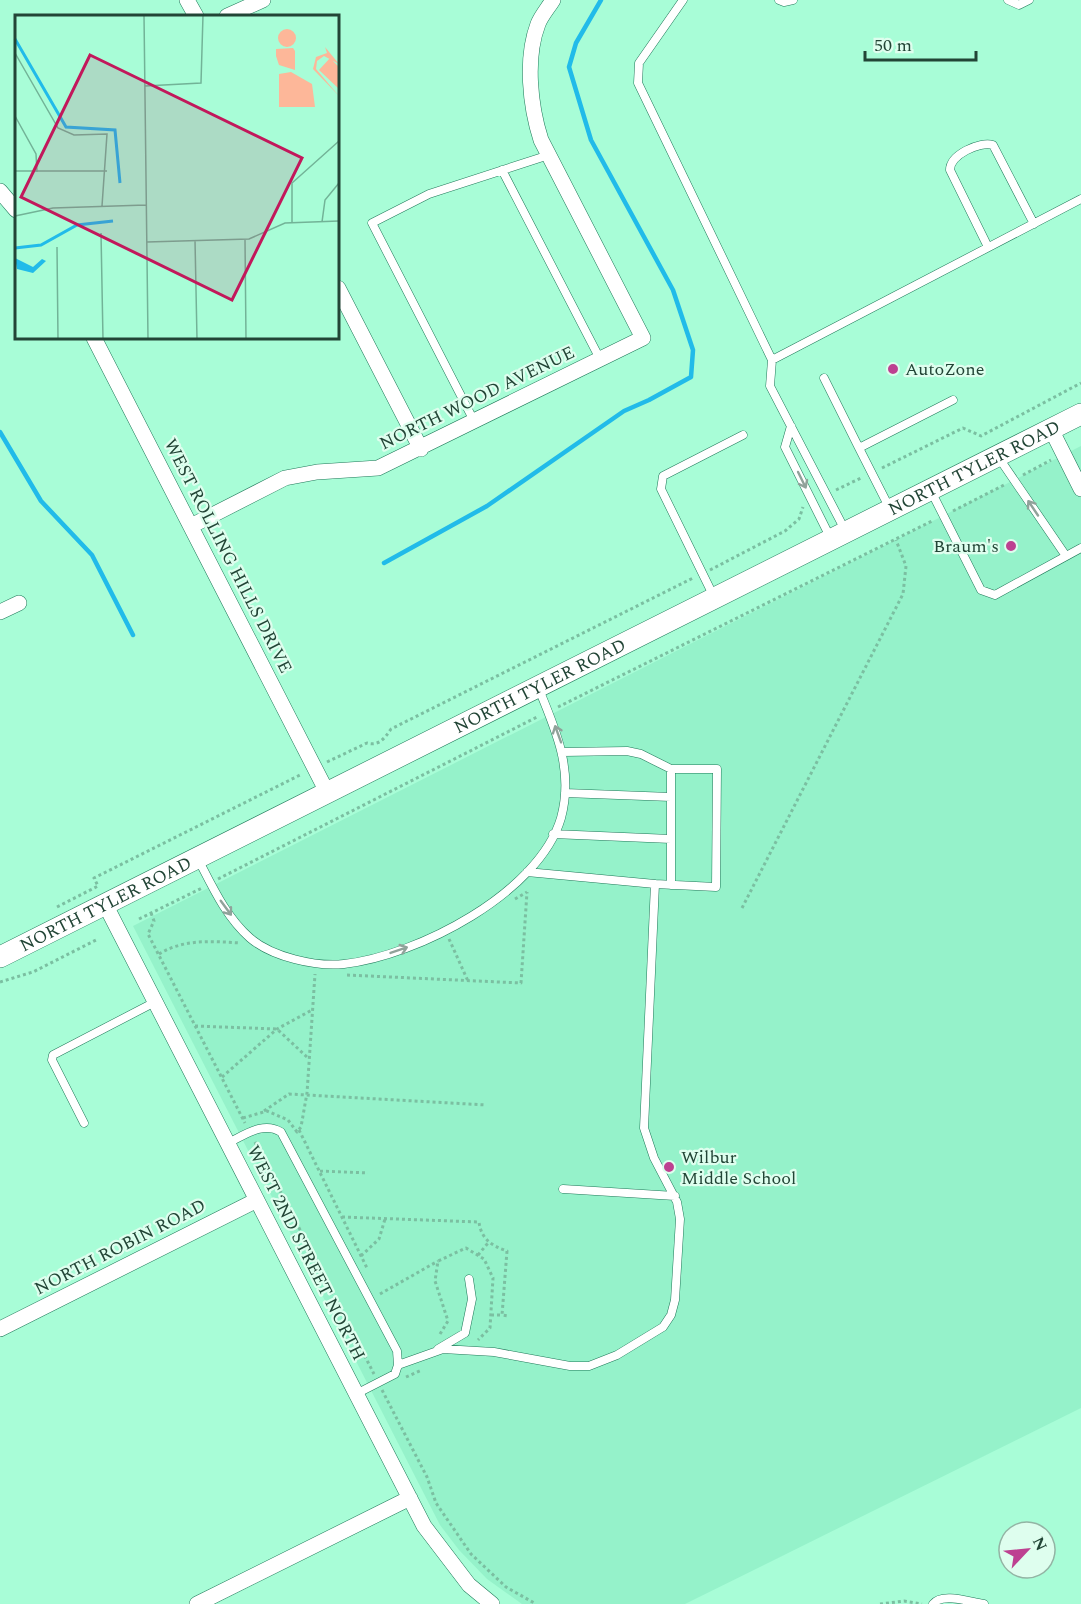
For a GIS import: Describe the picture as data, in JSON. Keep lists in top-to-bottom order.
{
  "streets": {
    "main road": ["NORTH TYLER ROAD"],
    "street": [
      "NORTH WOOD AVENUE",
      "WEST ROLLING HILLS DRIVE",
      "NORTH ROBIN ROAD",
      "WEST 2ND STREET NORTH"
    ]
  },
  "crossings": [
    ["NORTH WOOD AVENUE", "WEST ROLLING HILLS DRIVE"],
    ["NORTH TYLER ROAD", "WEST ROLLING HILLS DRIVE"],
    ["NORTH TYLER ROAD", "WEST 2ND STREET NORTH"],
    ["NORTH ROBIN ROAD", "WEST 2ND STREET NORTH"]
  ],
  "places": ["AutoZone", "Braum's", "Wilbur Middle School"],
  "scale_bar": "50 m",
  "north": "top right"
}
